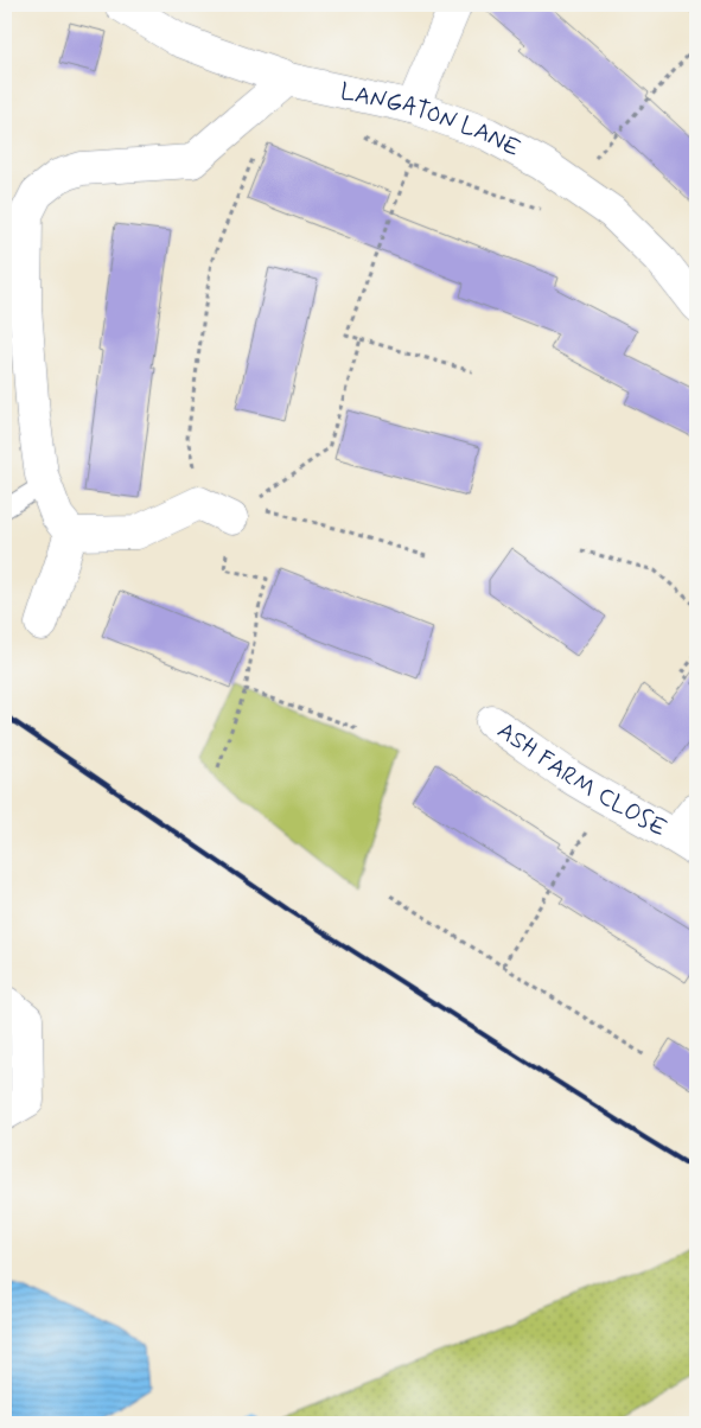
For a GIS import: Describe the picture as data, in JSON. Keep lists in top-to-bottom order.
{
  "streets": {
    "street": ["LANGATON LANE", "ASH FARM CLOSE"]
  }
}
